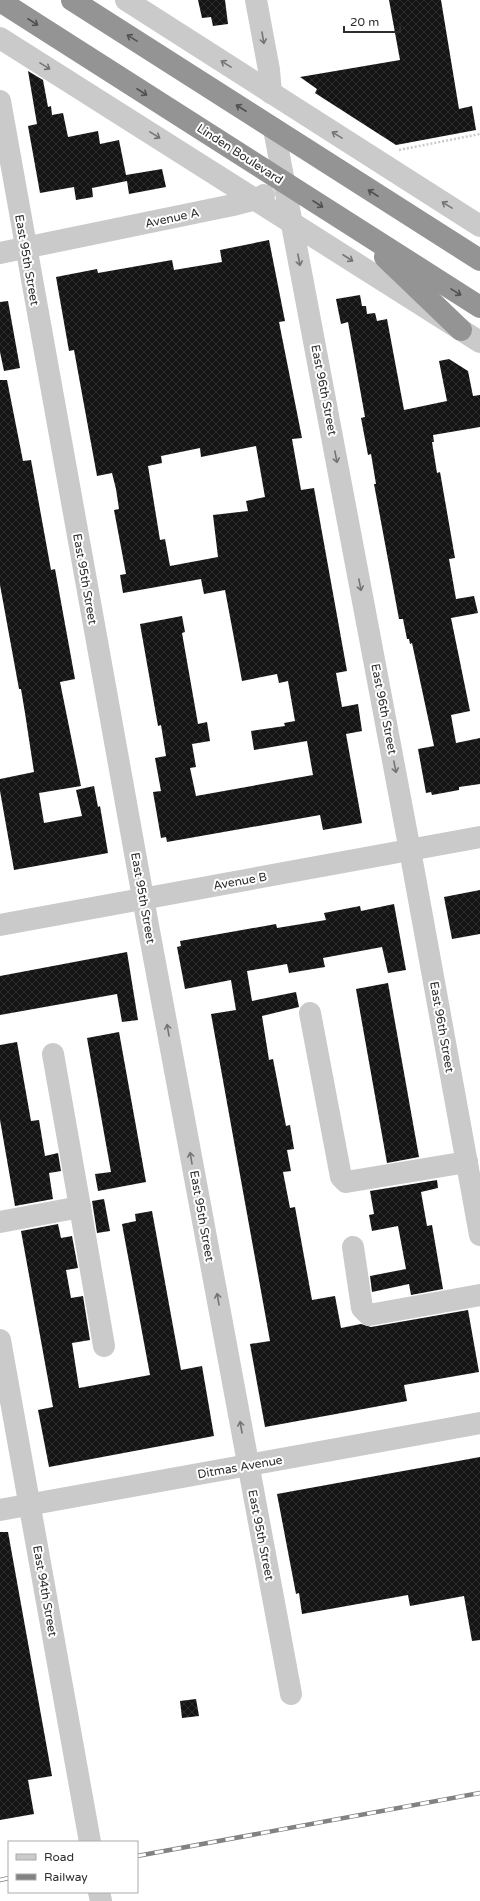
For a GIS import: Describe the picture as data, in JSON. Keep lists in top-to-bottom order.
{
  "streets": {
    "highway": ["Linden Boulevard"],
    "street": [
      "Avenue A",
      "East 95th Street",
      "East 96th Street",
      "Avenue B",
      "Ditmas Avenue",
      "East 94th Street"
    ]
  },
  "crossings": [
    ["Linden Boulevard", "Avenue A"],
    ["Linden Boulevard", "East 96th Street"],
    ["Avenue A", "East 95th Street"],
    ["Avenue A", "East 96th Street"],
    ["East 95th Street", "Avenue B"],
    ["East 95th Street", "Ditmas Avenue"],
    ["East 96th Street", "Avenue B"],
    ["Ditmas Avenue", "East 94th Street"]
  ],
  "one_way": ["East 96th Street"],
  "legend": ["Road", "Railway"],
  "scale_bar": "20 m"
}
